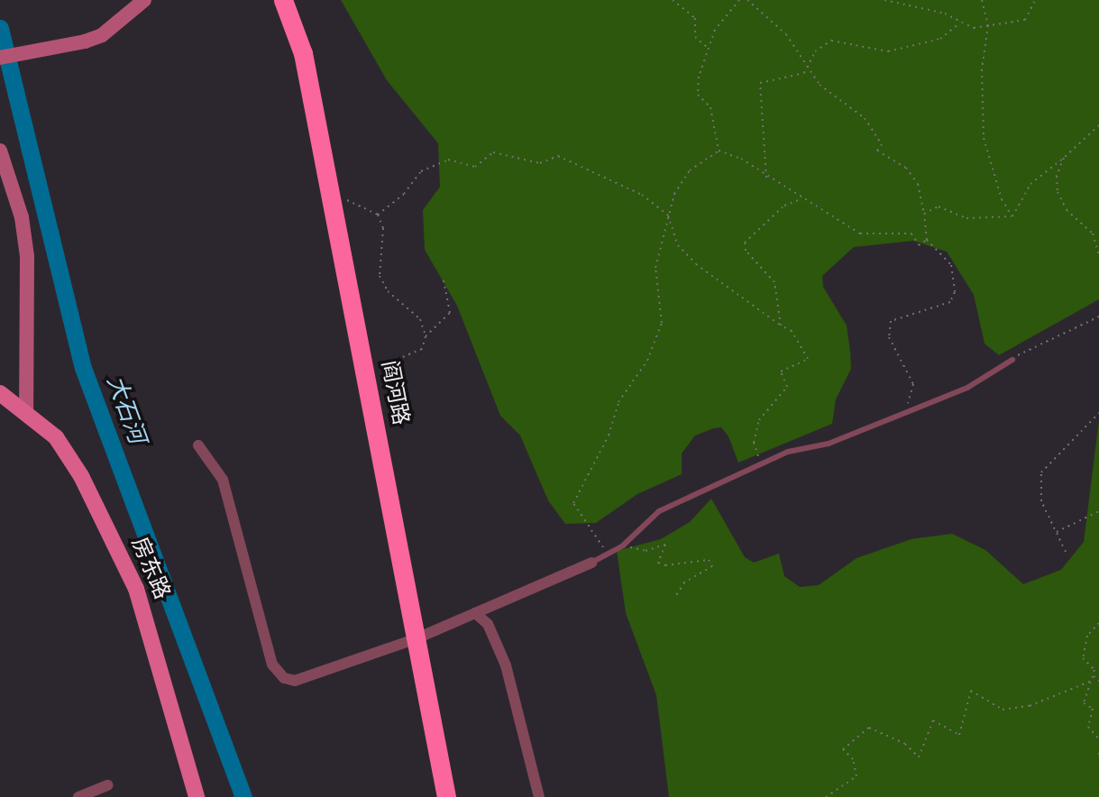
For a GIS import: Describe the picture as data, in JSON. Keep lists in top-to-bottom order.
{
  "streets": {
    "highway": ["阎河路"],
    "main road": ["房东路"]
  },
  "water": ["大石河"]
}
